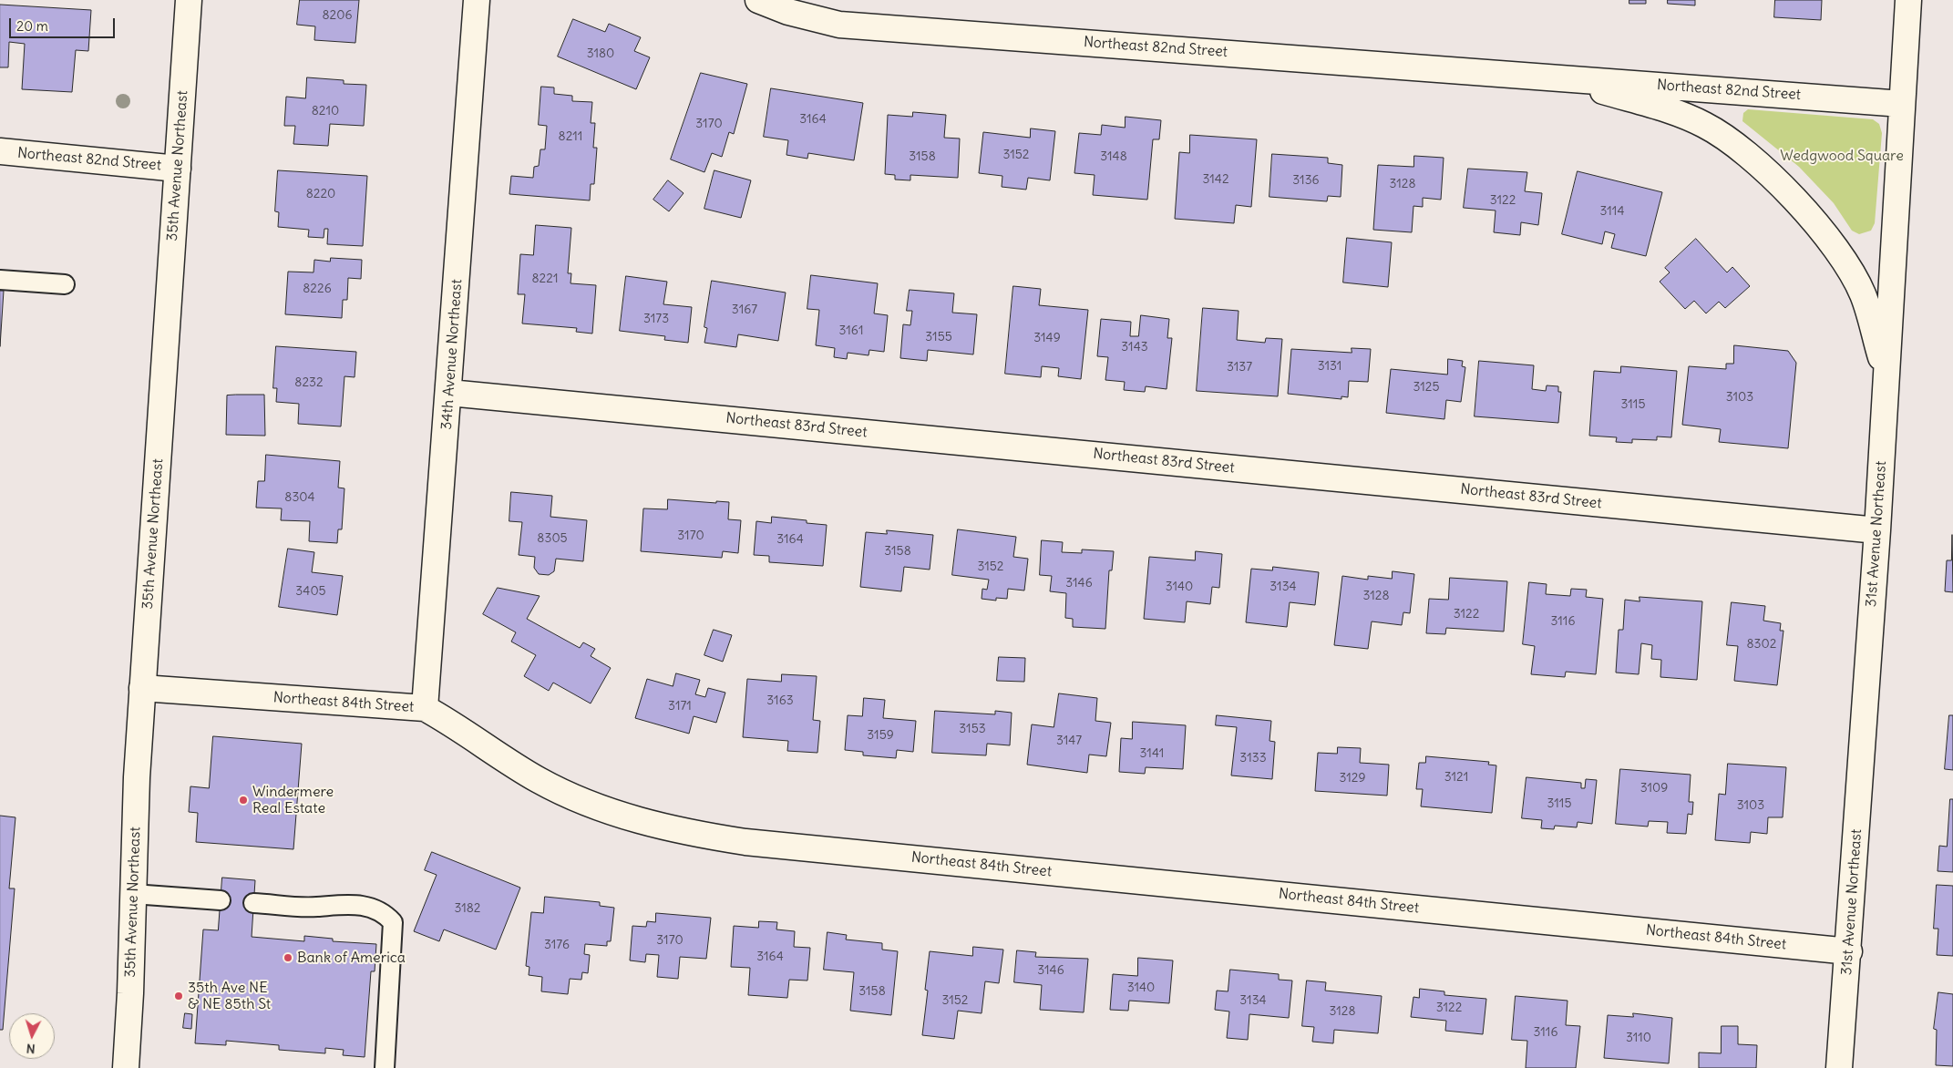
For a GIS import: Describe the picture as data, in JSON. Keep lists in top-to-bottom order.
{
  "streets": {
    "street": [
      "Northeast 82nd Street",
      "35th Avenue Northeast",
      "34th Avenue Northeast",
      "Northeast 83rd Street",
      "31st Avenue Northeast",
      "Northeast 84th Street"
    ]
  },
  "crossings": [
    ["Northeast 82nd Street", "35th Avenue Northeast"],
    ["Northeast 82nd Street", "31st Avenue Northeast"],
    ["35th Avenue Northeast", "Northeast 84th Street"],
    ["34th Avenue Northeast", "Northeast 83rd Street"],
    ["34th Avenue Northeast", "Northeast 84th Street"],
    ["Northeast 83rd Street", "31st Avenue Northeast"],
    ["31st Avenue Northeast", "Northeast 84th Street"]
  ],
  "parks": ["Wedgwood Square"],
  "places": ["Windermere Real Estate", "Bank of America", "35th Ave NE & NE 85th St"],
  "house_numbers": [
    "8206",
    "3180",
    "8210",
    "3164",
    "3170",
    "8211",
    "3152",
    "3158",
    "3148",
    "3142",
    "3136",
    "3128",
    "8220",
    "3122",
    "3114",
    "8221",
    "8226",
    "3167",
    "3173",
    "3161",
    "3155",
    "3149",
    "3143",
    "3131",
    "3137",
    "8232",
    "3125",
    "3103",
    "3115",
    "8304",
    "3170",
    "8305",
    "3164",
    "3158",
    "3152",
    "3146",
    "3140",
    "3134",
    "3405",
    "3128",
    "3122",
    "3116",
    "8302",
    "3163",
    "3171",
    "3153",
    "3159",
    "3147",
    "3141",
    "3133",
    "3121",
    "3129",
    "3109",
    "3115",
    "3103",
    "3182",
    "3170",
    "3176",
    "3164",
    "3146",
    "3140",
    "3158",
    "3152",
    "3134",
    "3122",
    "3128",
    "3116",
    "3110"
  ],
  "scale_bar": "20 m",
  "north": "bottom"
}
